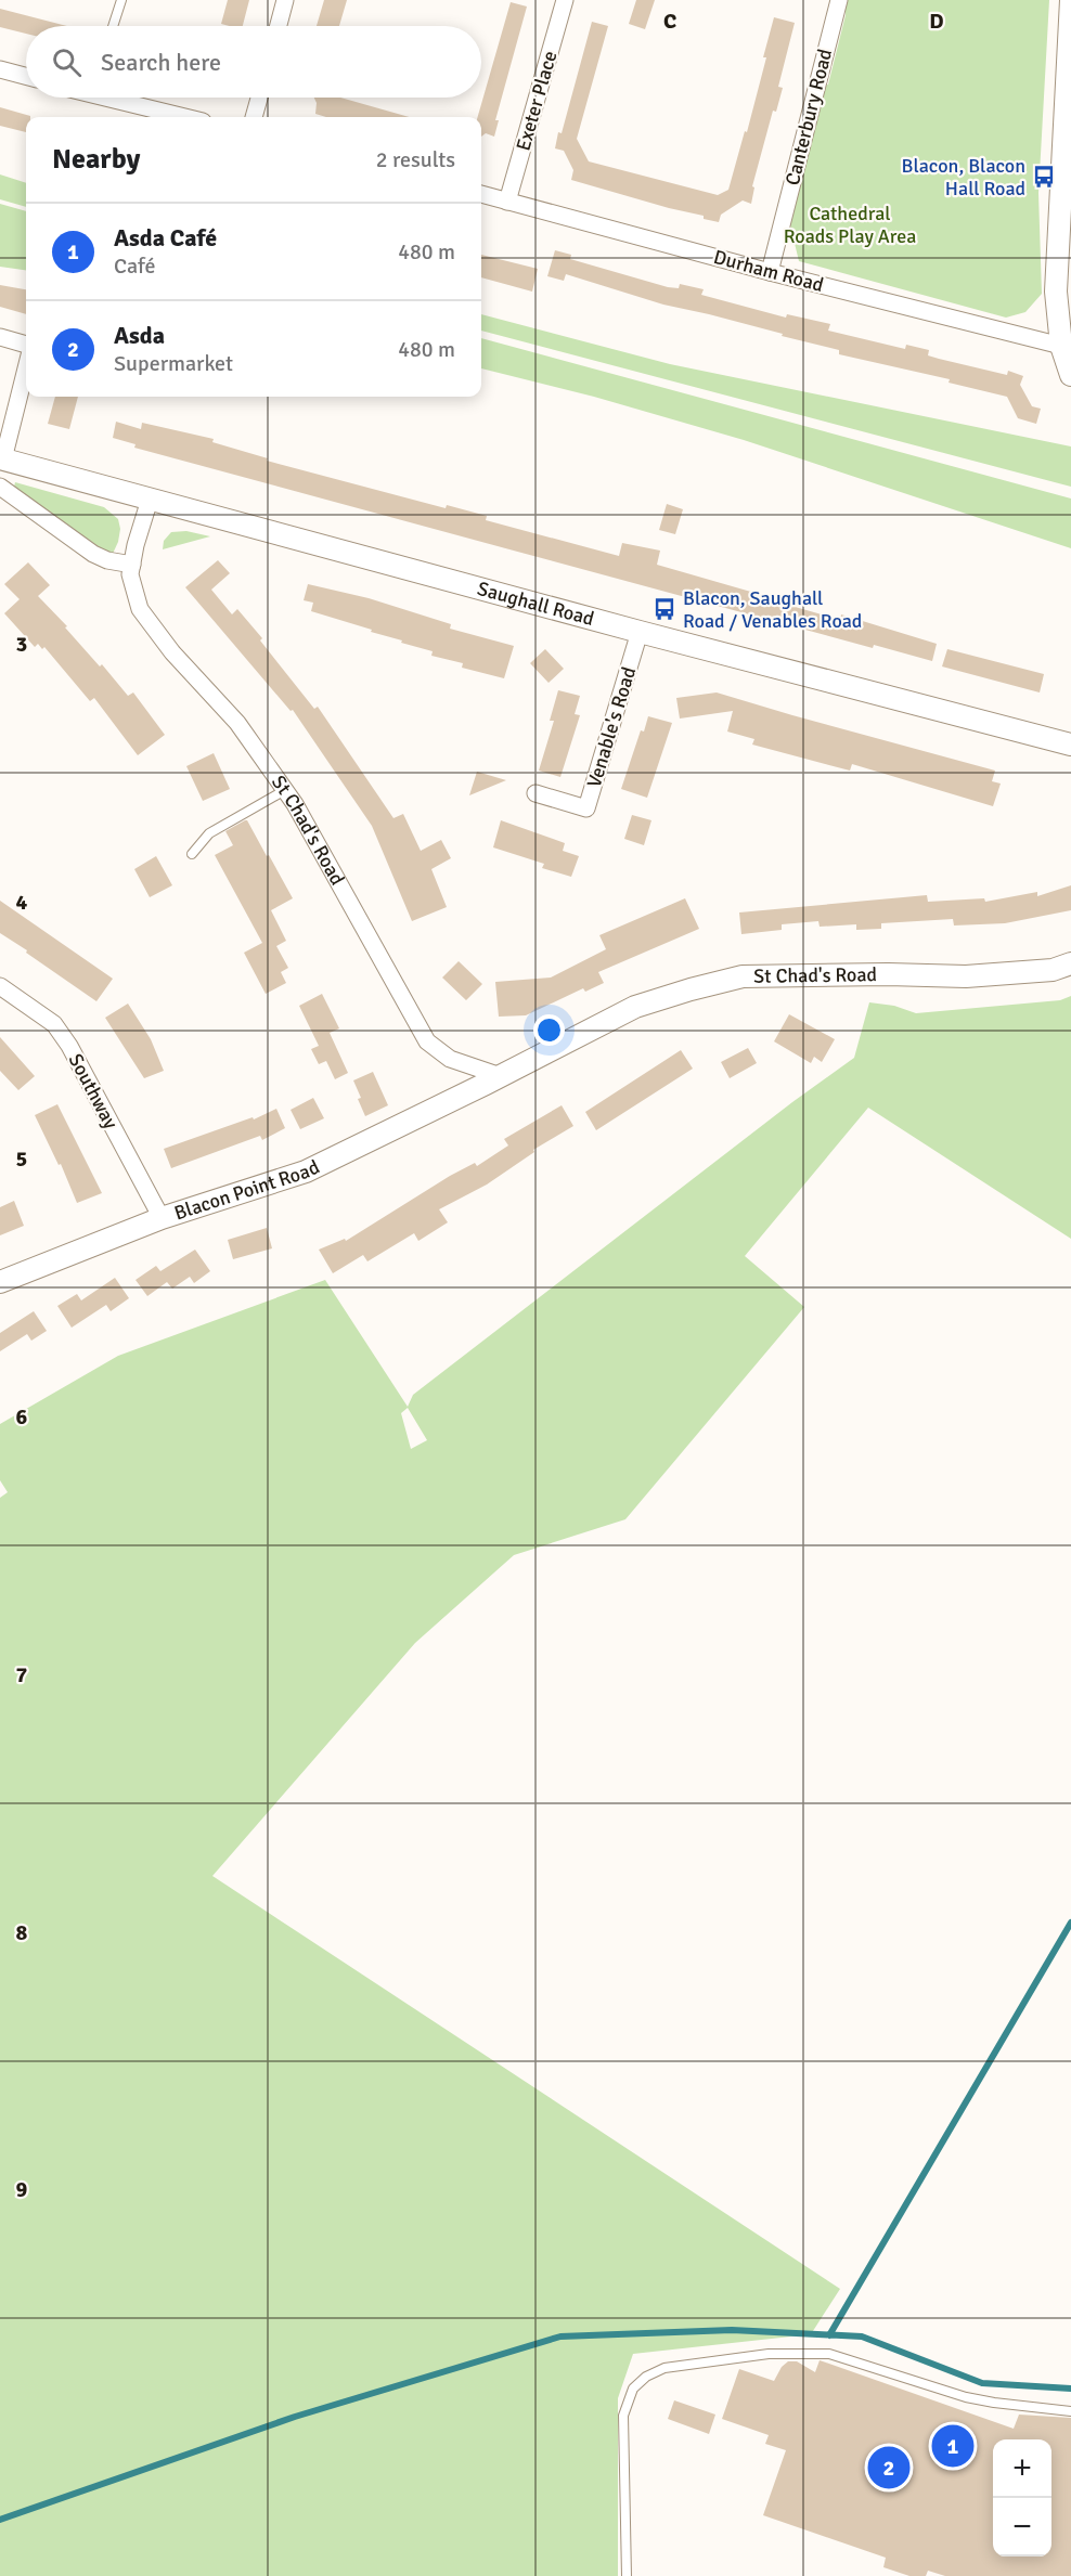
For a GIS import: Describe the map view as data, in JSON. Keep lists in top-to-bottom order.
{
  "streets": {
    "street": [
      "Exeter Place",
      "Canterbury Road",
      "Durham Road",
      "Saughall Road",
      "Venable's Road",
      "St Chad's Road",
      "Southway",
      "Blacon Point Road"
    ]
  },
  "crossings": [
    ["Exeter Place", "Durham Road"],
    ["Canterbury Road", "Durham Road"],
    ["Saughall Road", "Venable's Road"],
    ["Saughall Road", "St Chad's Road"],
    ["St Chad's Road", "Blacon Point Road"],
    ["Southway", "Blacon Point Road"]
  ],
  "parks": ["Cathedral Roads Play Area"],
  "places": {
    "bus stop": ["Blacon, Blacon Hall Road", "Blacon, Saughall Road / Venables Road"]
  },
  "page": {
    "search": "Search here",
    "heading": ["Nearby", "2 results"],
    "list": [
      {
        "mark": "1",
        "name": "Asda Café",
        "note": "Café",
        "value": "480 m"
      },
      {
        "mark": "2",
        "name": "Asda",
        "note": "Supermarket",
        "value": "480 m"
      }
    ],
    "pins": ["1", "2"],
    "map_buttons": ["+", "−"]
  },
  "grid": {
    "columns": ["C", "D"],
    "rows": [
      "3",
      "4",
      "5",
      "6",
      "7",
      "8",
      "9"
    ]
  }
}
